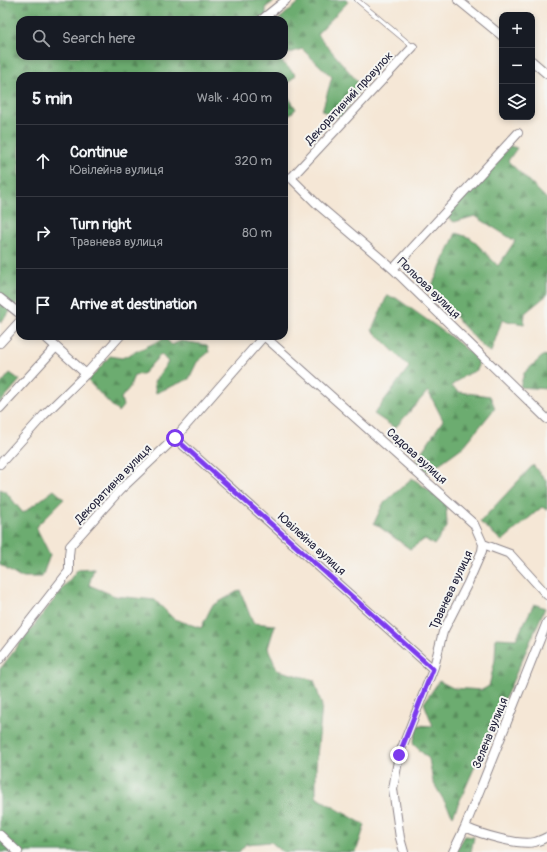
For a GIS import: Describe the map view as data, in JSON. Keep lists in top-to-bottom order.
{
  "streets": {
    "street": [
      "Декоративний провулок",
      "Польова вулиця",
      "Садова вулиця",
      "Декоративна вулиця",
      "Ювілейна вулиця",
      "Травнева вулиця",
      "Зелена вулиця"
    ]
  },
  "crossings": [
    ["Декоративний провулок", "Польова вулиця"],
    ["Садова вулиця", "Травнева вулиця"],
    ["Декоративна вулиця", "Ювілейна вулиця"],
    ["Ювілейна вулиця", "Травнева вулиця"]
  ],
  "page": {
    "map_buttons": ["+", "−"],
    "search": "Search here",
    "heading": ["5 min", "Walk · 400 m"],
    "list": [
      ["Continue", "Ювілейна вулиця", "320 m"],
      ["Turn right", "Травнева вулиця", "80 m"],
      "Arrive at destination"
    ]
  }
}
